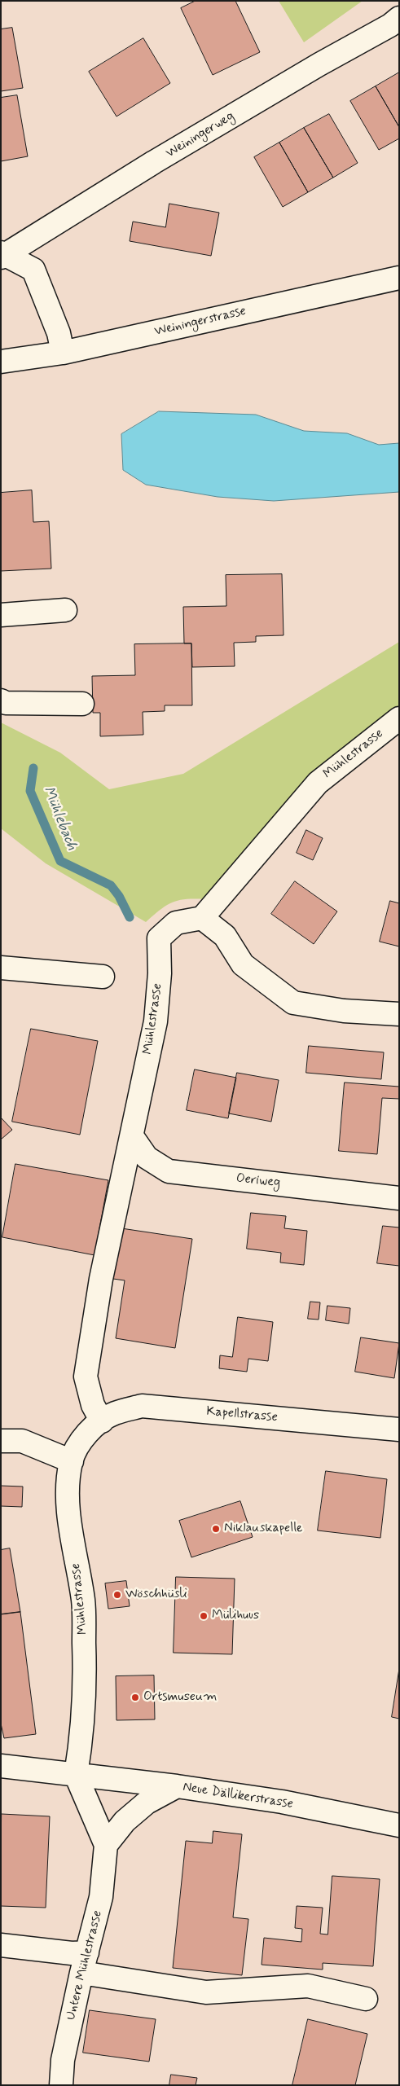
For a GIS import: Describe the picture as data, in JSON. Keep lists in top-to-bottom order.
{
  "streets": {
    "street": [
      "Weiningerweg",
      "Weiningerstrasse",
      "Mühlestrasse",
      "Oeriweg",
      "Kapellstrasse",
      "Neue Dällikerstrasse",
      "Untere Mühlestrasse"
    ]
  },
  "crossings": [
    ["Weiningerweg", "Weiningerstrasse"],
    ["Mühlestrasse", "Oeriweg"],
    ["Mühlestrasse", "Kapellstrasse"],
    ["Mühlestrasse", "Neue Dällikerstrasse"],
    ["Mühlestrasse", "Untere Mühlestrasse"],
    ["Neue Dällikerstrasse", "Untere Mühlestrasse"]
  ],
  "water": ["Mühlebach"],
  "places": [
    "Niklauskapelle",
    "Wöschhüsli",
    "Mülihuus",
    "Ortsmuseum"
  ]
}
